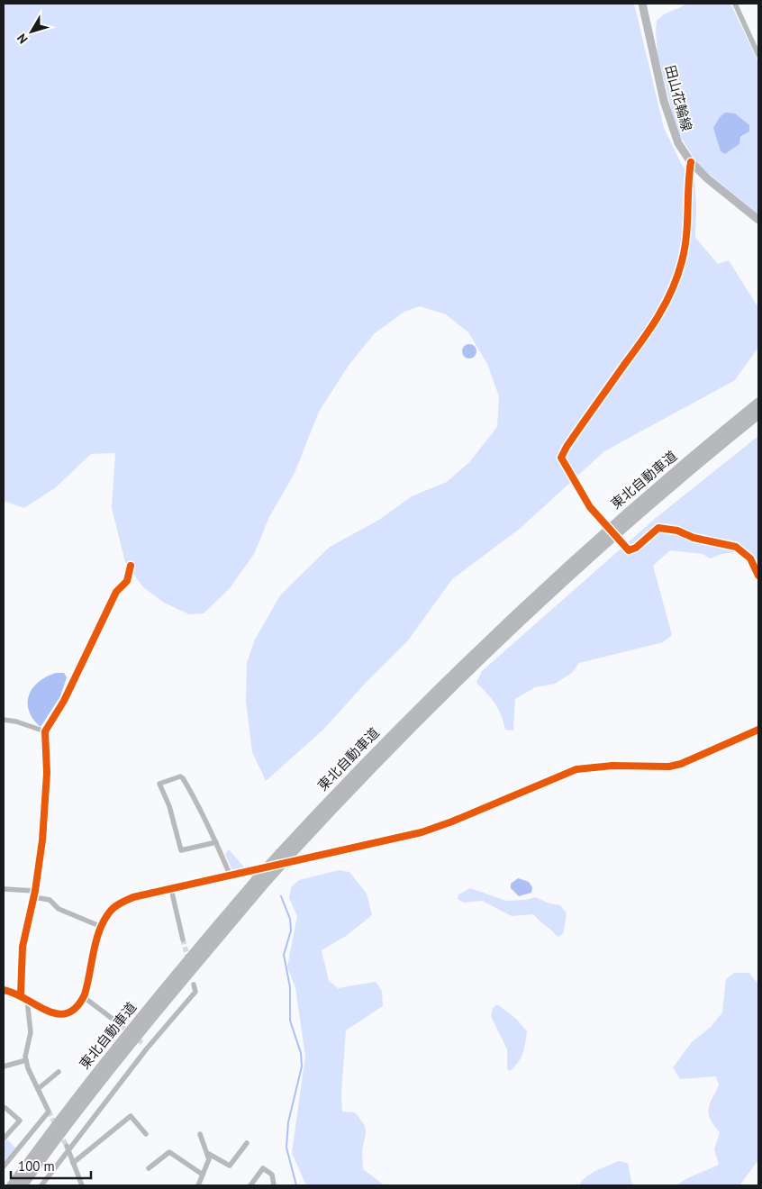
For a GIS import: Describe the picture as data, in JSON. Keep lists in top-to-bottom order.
{
  "streets": {
    "highway": ["東北自動車道"],
    "main road": ["田山花輪線"]
  },
  "scale_bar": "100 m",
  "north": "bottom left"
}
